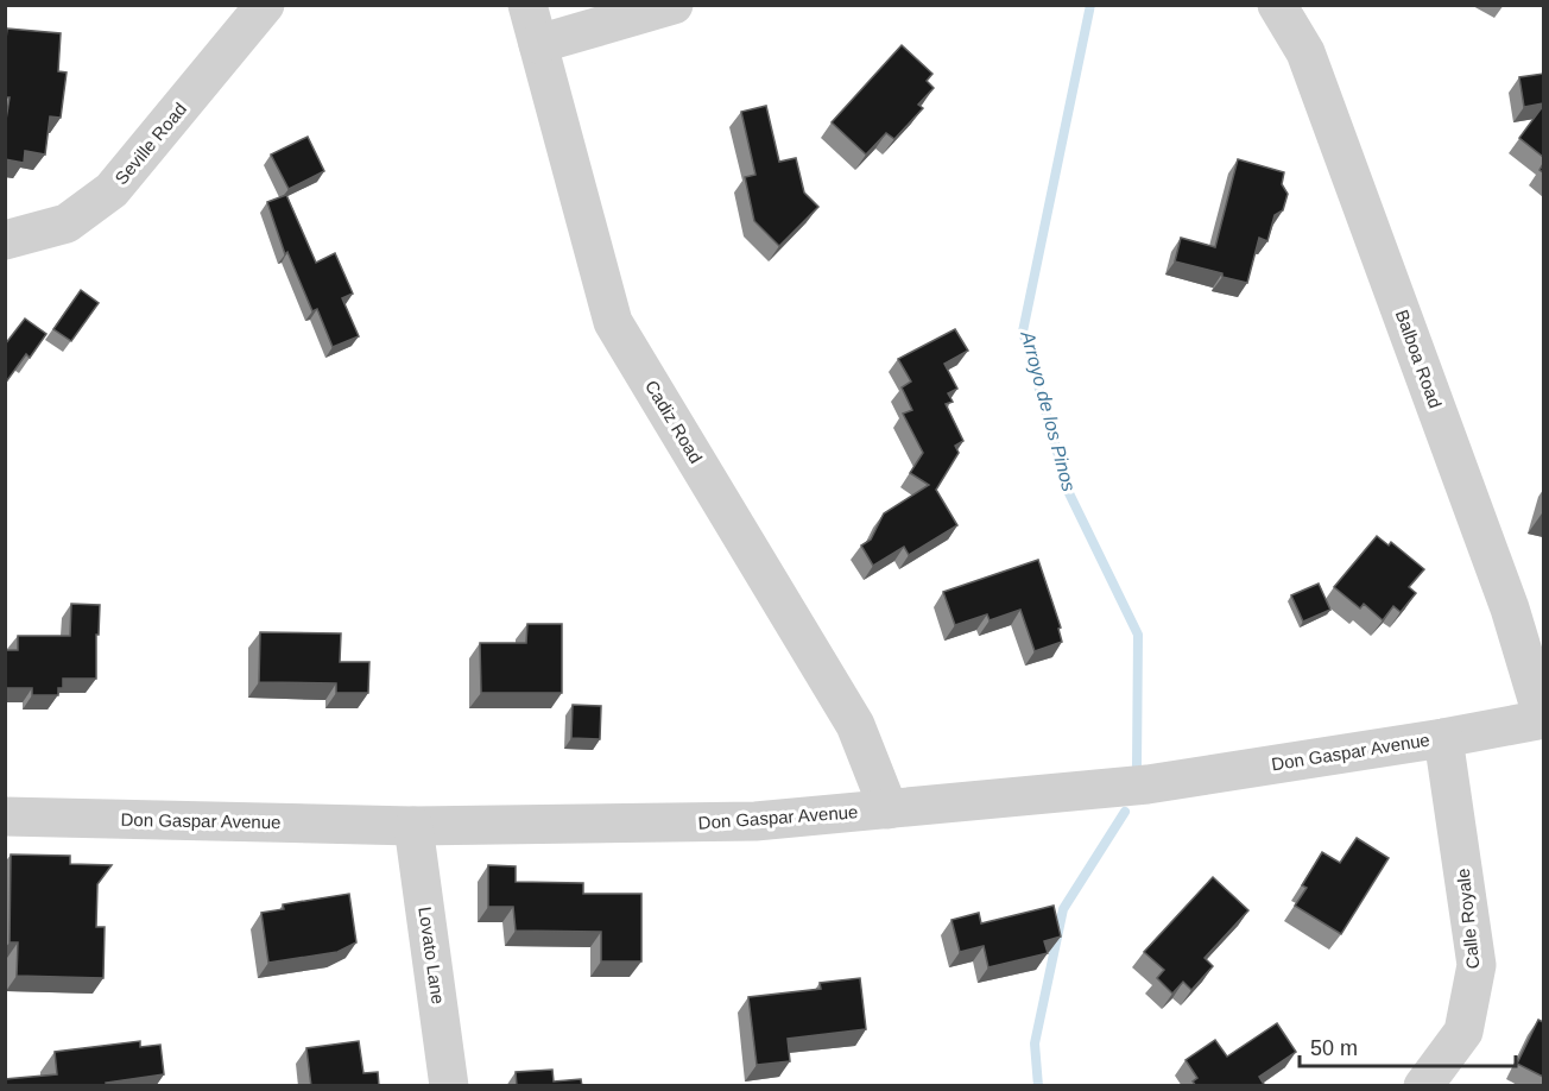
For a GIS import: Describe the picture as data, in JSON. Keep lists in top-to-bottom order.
{
  "streets": {
    "street": [
      "Seville Road",
      "Balboa Road",
      "Cadiz Road",
      "Don Gaspar Avenue",
      "Calle Royale",
      "Lovato Lane"
    ]
  },
  "crossings": [
    ["Balboa Road", "Don Gaspar Avenue"],
    ["Cadiz Road", "Don Gaspar Avenue"],
    ["Don Gaspar Avenue", "Calle Royale"],
    ["Don Gaspar Avenue", "Lovato Lane"]
  ],
  "water": ["Arroyo de los Pinos"],
  "scale_bar": "50 m"
}
